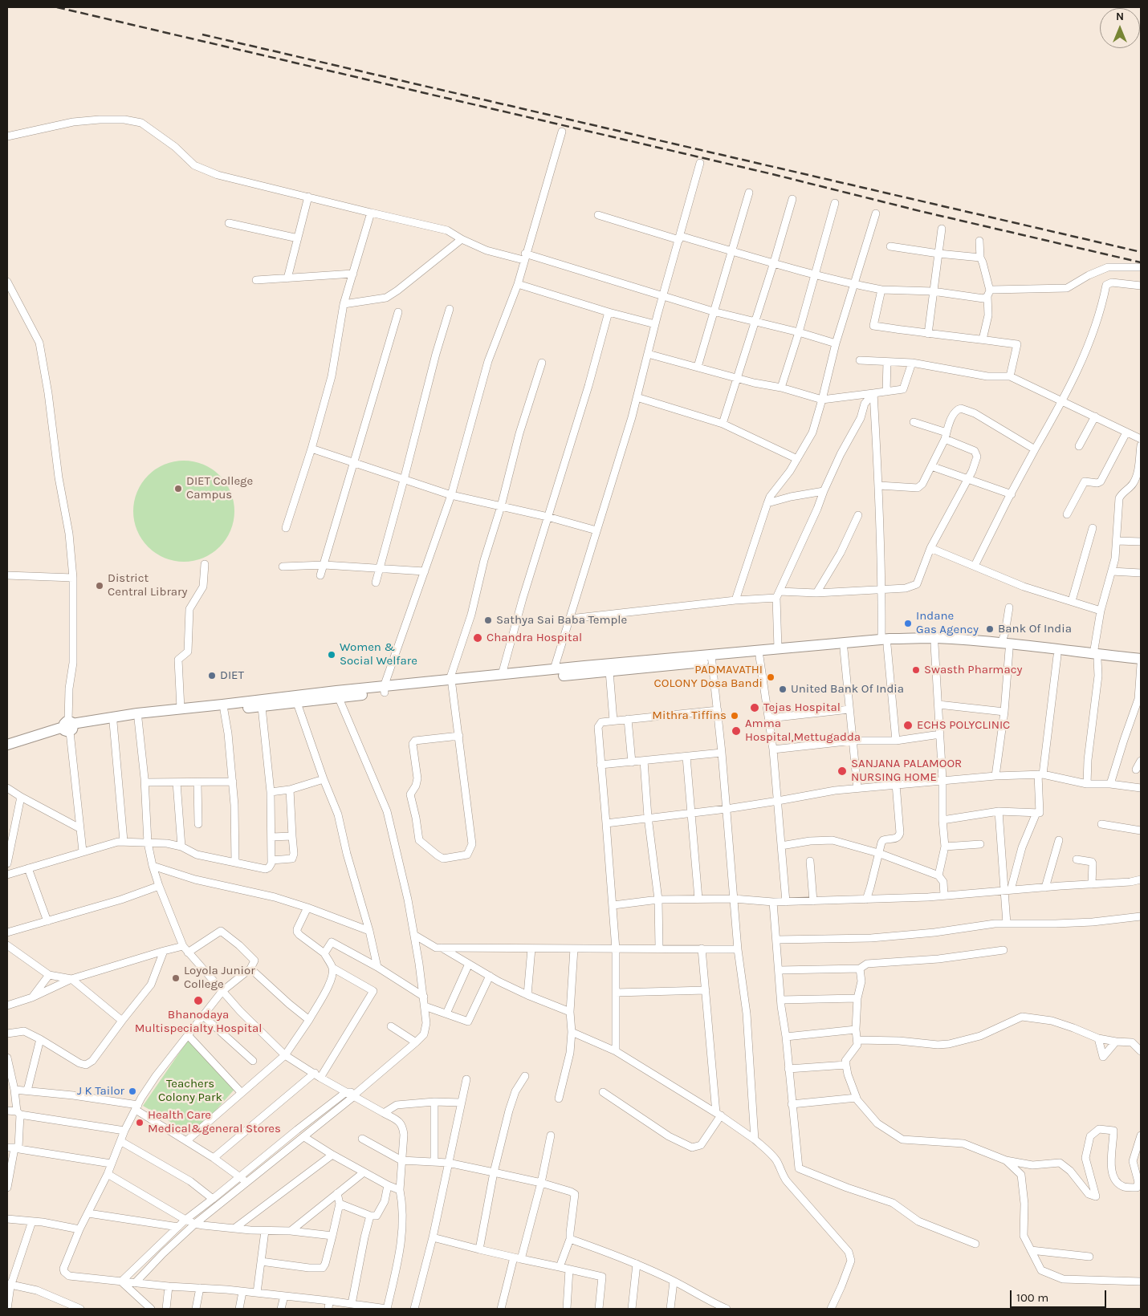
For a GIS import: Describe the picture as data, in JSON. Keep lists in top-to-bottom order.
{
  "parks": ["Teachers Colony Park"],
  "places": [
    "DIET College Campus",
    "District Central Library",
    "Sathya Sai Baba Temple",
    "Indane Gas Agency",
    "Bank Of India",
    "Chandra Hospital",
    "Women & Social Welfare",
    "Swasth Pharmacy",
    "DIET",
    "PADMAVATHI COLONY Dosa Bandi",
    "United Bank Of India",
    "Tejas Hospital",
    "Mithra Tiffins",
    "ECHS POLYCLINIC",
    "Amma Hospital,Mettugadda",
    "SANJANA PALAMOOR NURSING HOME",
    "Loyola Junior College",
    "Bhanodaya Multispecialty Hospital",
    "J K Tailor",
    "Health Care Medical&general Stores"
  ],
  "scale_bar": "100 m",
  "north": "top"
}
